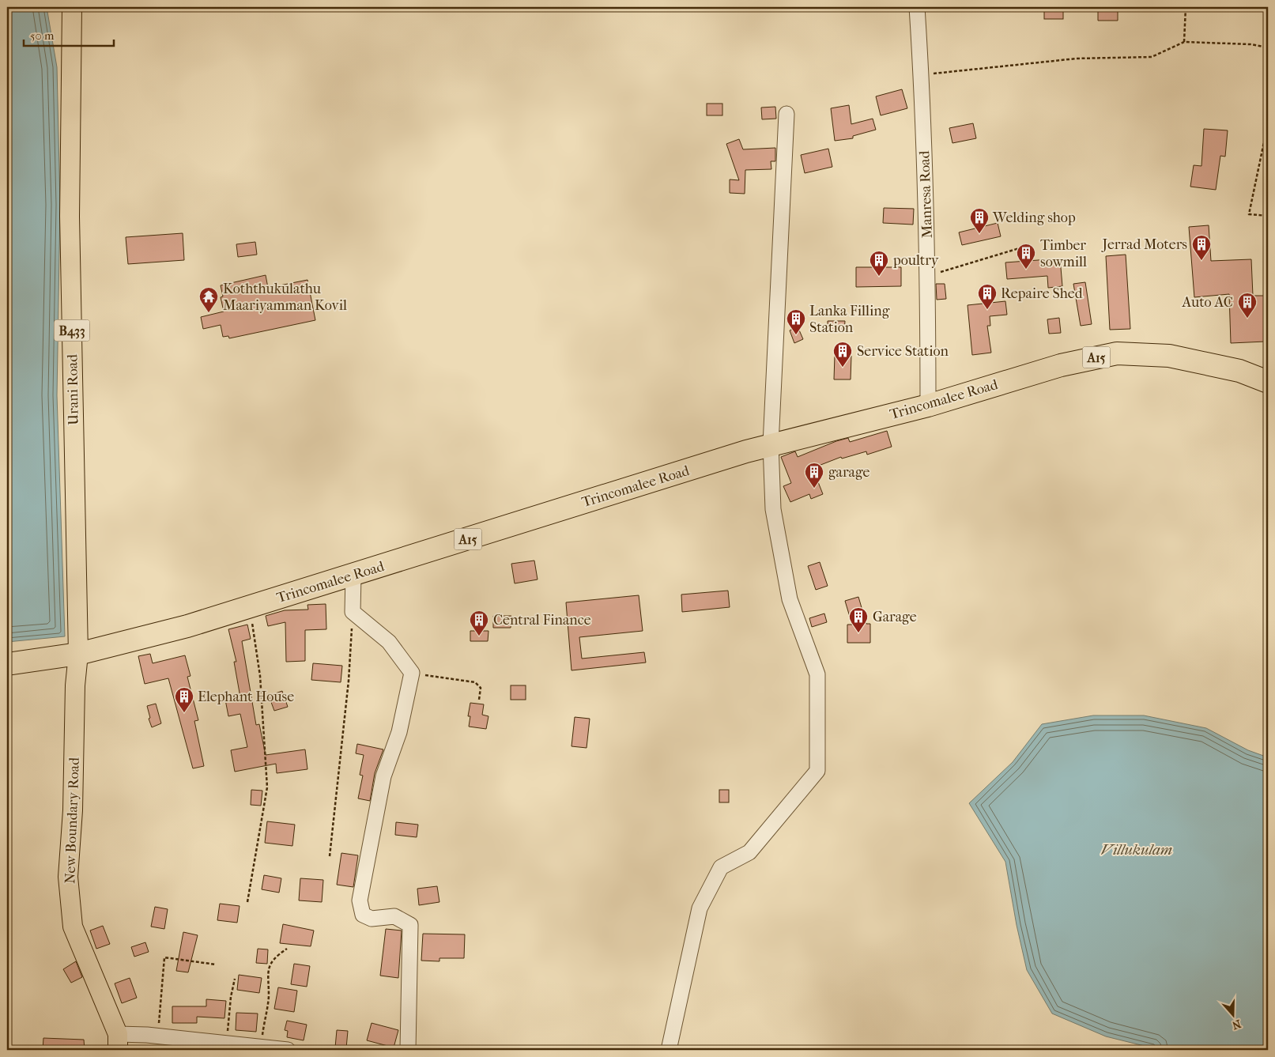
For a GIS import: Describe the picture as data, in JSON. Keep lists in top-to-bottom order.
{
  "streets": {
    "highway": ["A15", "Trincomalee Road"],
    "main road": ["B433", "Urani Road", "New Boundary Road"],
    "street": ["Manresa Road"]
  },
  "crossings": [
    ["Manresa Road", "Trincomalee Road"],
    ["Urani Road", "Trincomalee Road"],
    ["Urani Road", "New Boundary Road"],
    ["Trincomalee Road", "New Boundary Road"]
  ],
  "water": ["Villukulam"],
  "places": {
    "building": [
      "Welding shop",
      "Jerrad Moters",
      "Timber sowmill",
      "poultry",
      "Repaire Shed",
      "Auto AC",
      "Lanka Filling Station",
      "Service Station",
      "garage",
      "Garage",
      "Central Finance",
      "Elephant House"
    ],
    "temple": ["Koththukulathu Maariyamman Kovil"]
  },
  "scale_bar": "50 m",
  "north": "bottom"
}
